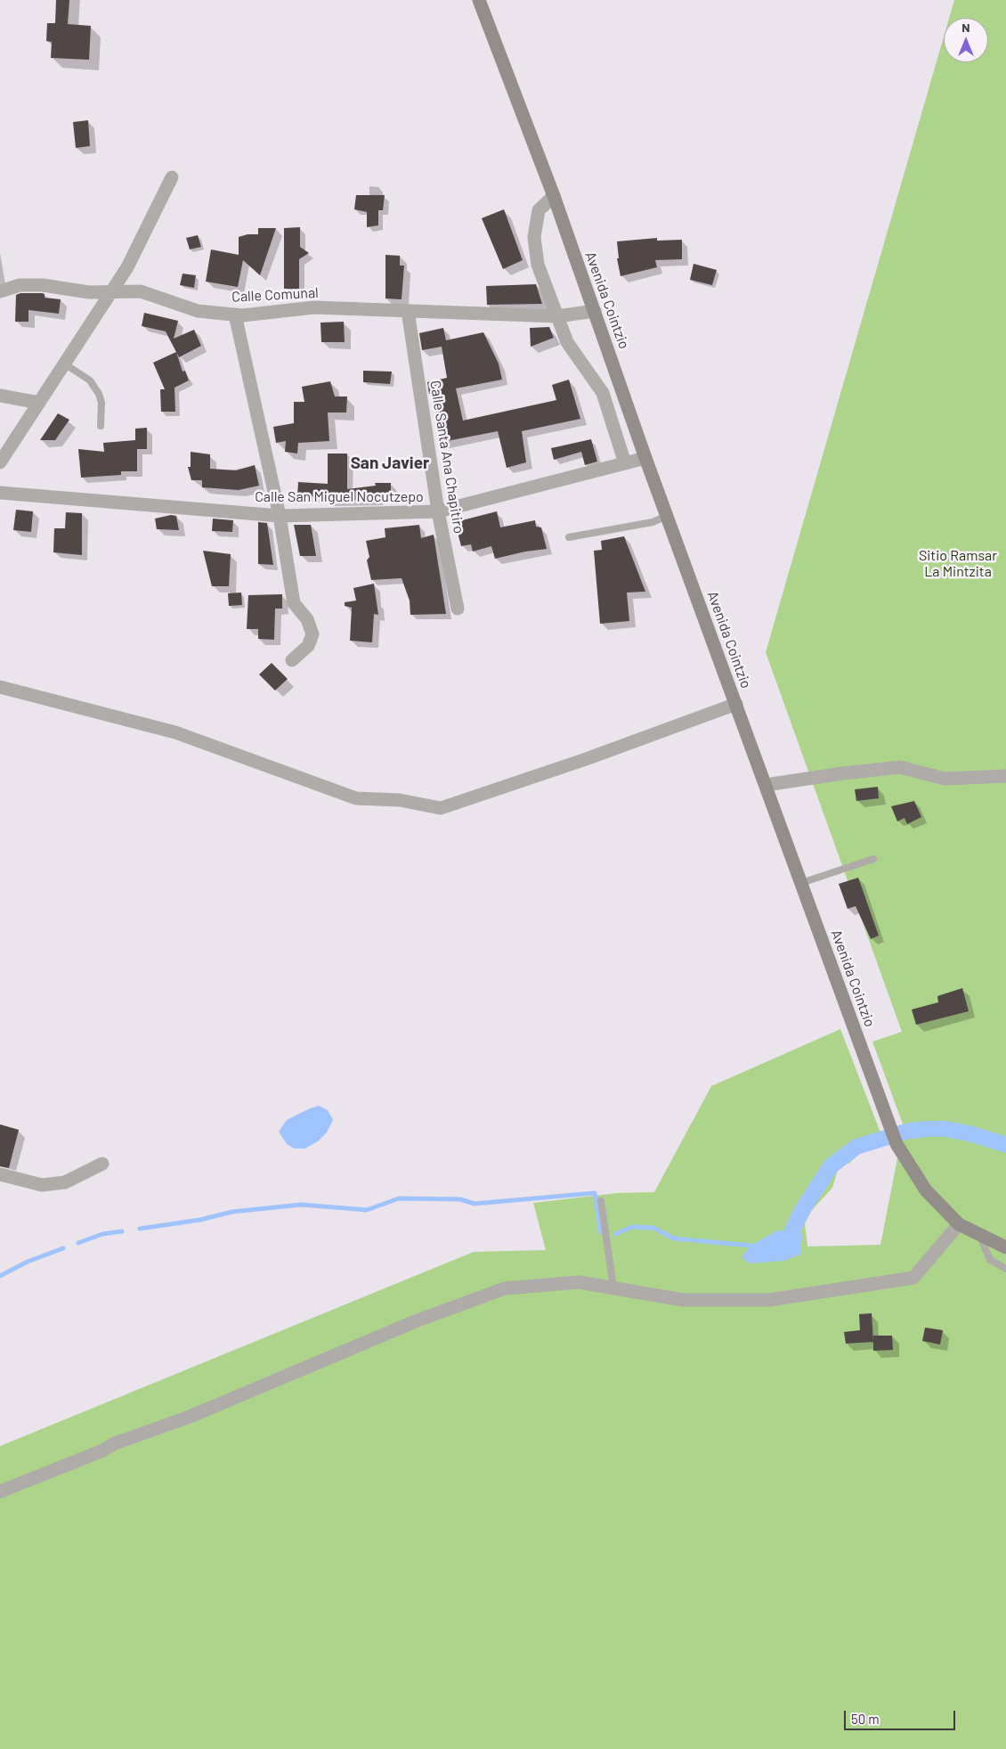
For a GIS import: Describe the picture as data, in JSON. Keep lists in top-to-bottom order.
{
  "streets": {
    "main road": ["Avenida Cointzio"],
    "street": ["Calle Comunal", "Calle Santa Ana Chapitiro", "Calle San Miguel Nocutzepo"]
  },
  "crossings": [
    ["Calle Comunal", "Avenida Cointzio"],
    ["Calle Comunal", "Calle Santa Ana Chapitiro"],
    ["Avenida Cointzio", "Calle San Miguel Nocutzepo"],
    ["Calle Santa Ana Chapitiro", "Calle San Miguel Nocutzepo"]
  ],
  "districts": ["San Javier"],
  "parks": ["Sitio Ramsar La Mintzita"],
  "scale_bar": "50 m",
  "north": "top"
}
